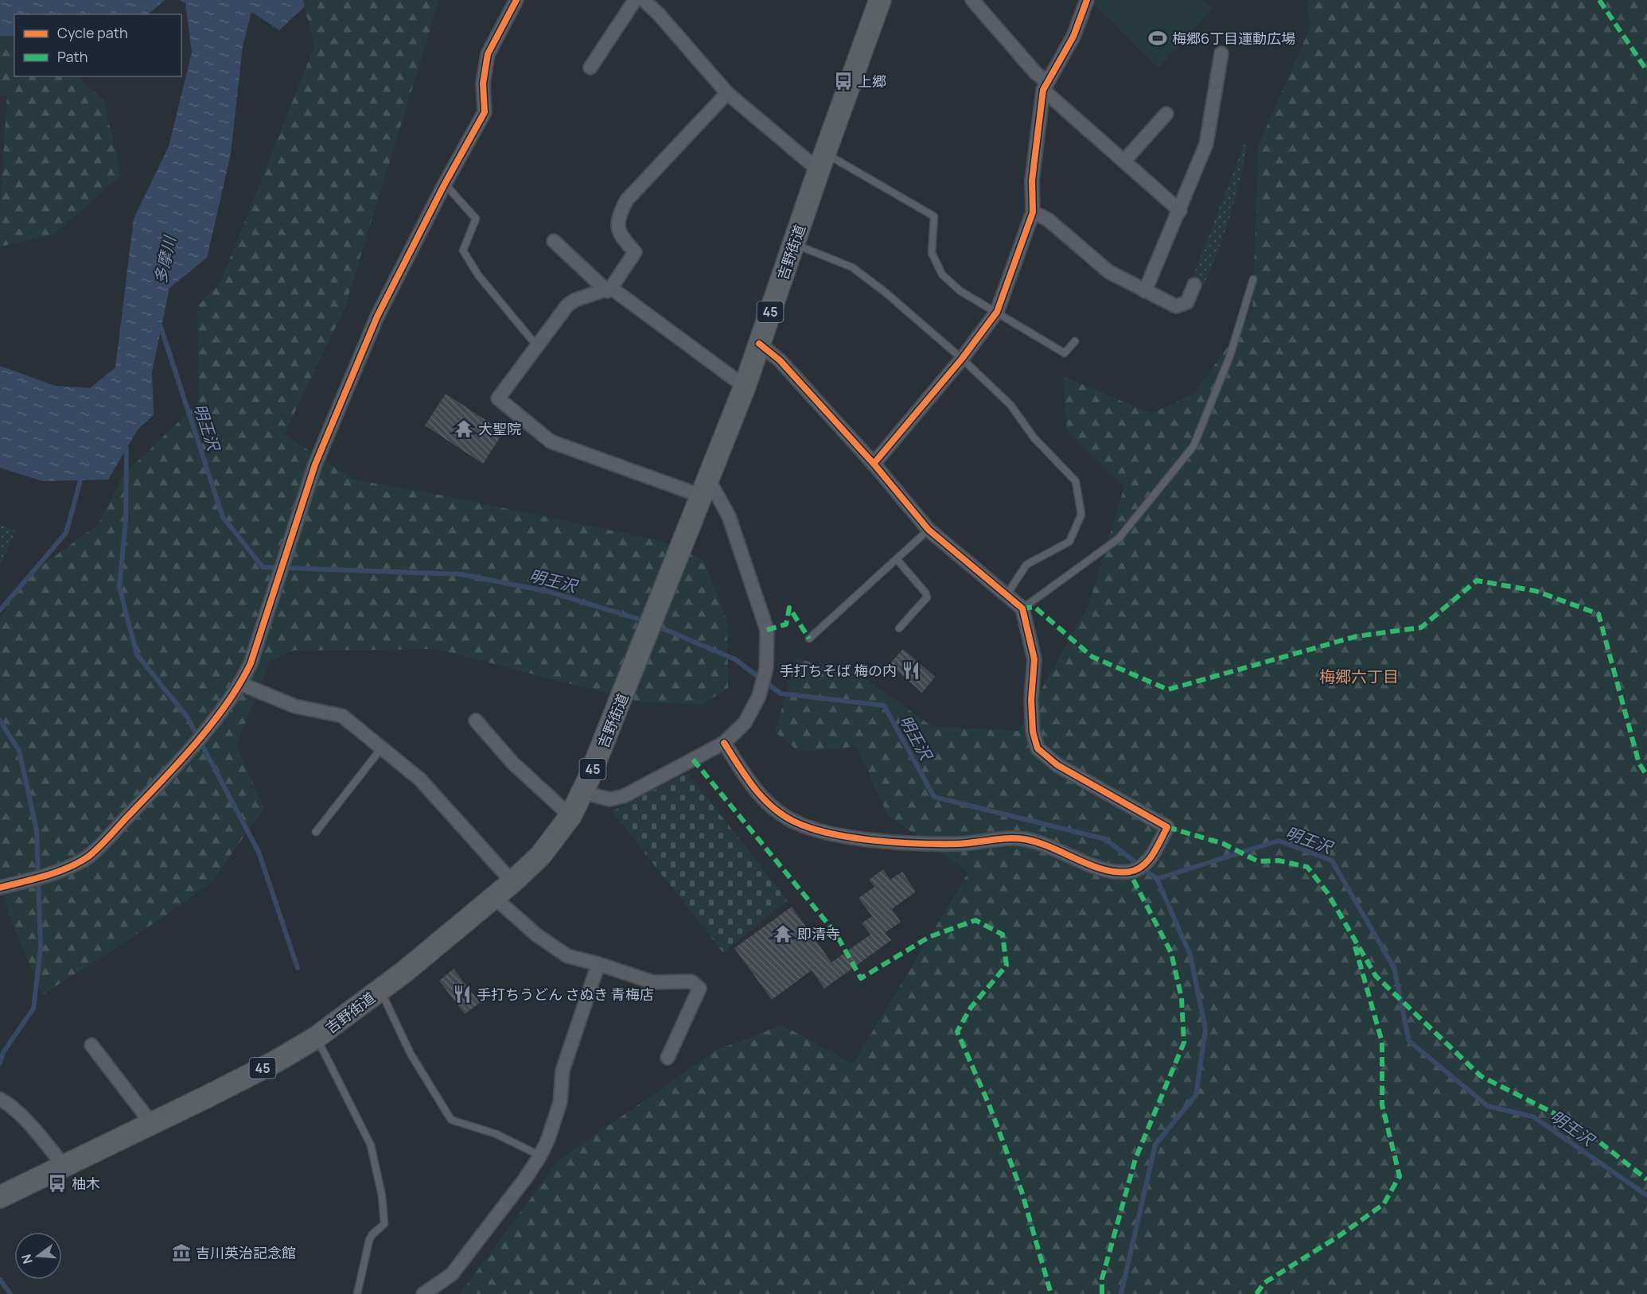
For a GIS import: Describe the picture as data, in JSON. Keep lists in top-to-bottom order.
{
  "streets": {
    "main road": ["吉野街道", "45"]
  },
  "districts": ["梅郷六丁目"],
  "water": ["多摩川", "明王沢"],
  "places": {
    "sports": ["梅郷6丁目運動広場"],
    "bus stop": ["上郷", "柚木"],
    "temple": ["大聖院", "即清寺"],
    "restaurant": ["手打ちそば 梅の内", "手打ちうどん さぬき 青梅店"],
    "museum": ["吉川英治記念館"]
  },
  "legend": ["Cycle path", "Path"],
  "north": "left"
}
